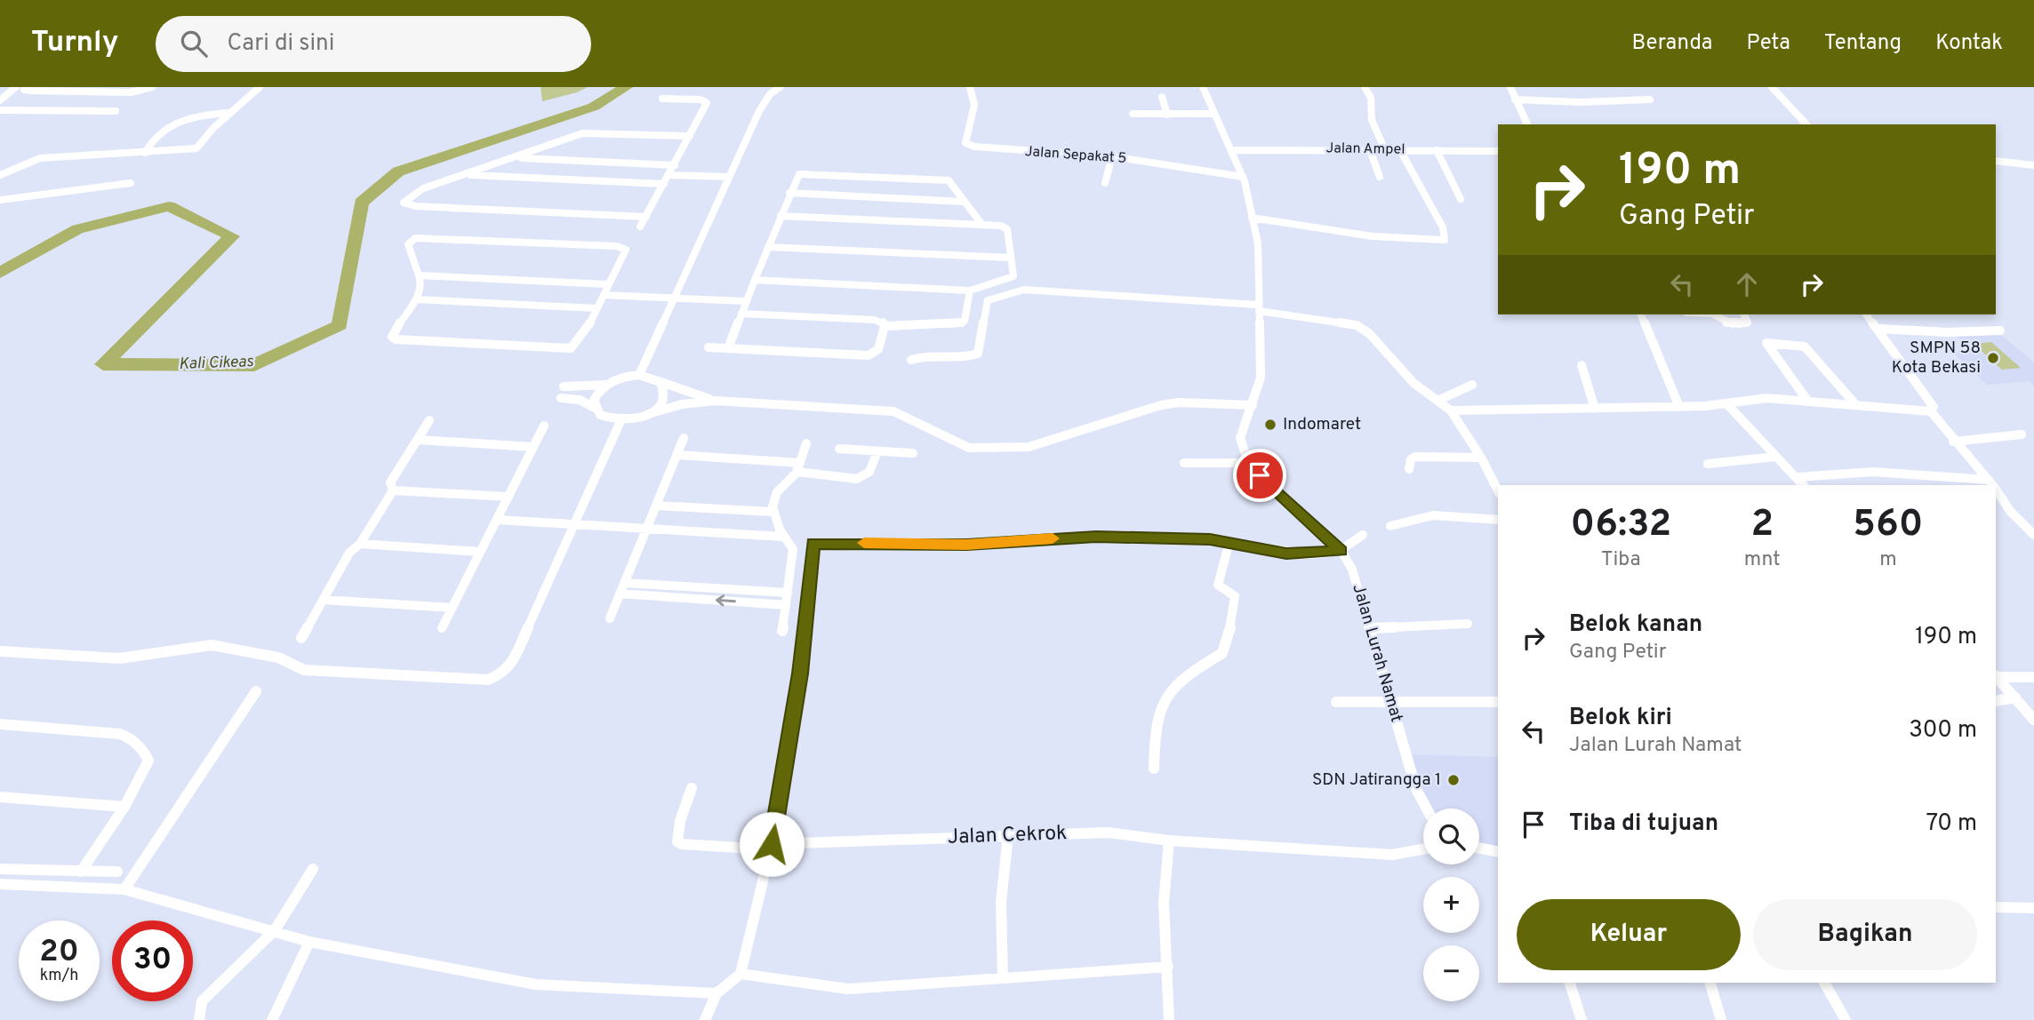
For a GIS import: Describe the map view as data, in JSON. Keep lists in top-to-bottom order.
{
  "streets": {
    "street": [
      "Jalan Ampel",
      "Jalan Sepakat 5",
      "Jalan Lurah Namat",
      "Jalan Cekrok"
    ]
  },
  "water": ["Kali Cikeas"],
  "places": ["SMPN 58 Kota Bekasi", "Indomaret", "SDN Jatirangga 1"],
  "page": {
    "header": "Turnly",
    "search": "Cari di sini",
    "nav": [
      "Beranda",
      "Peta",
      "Tentang",
      "Kontak"
    ],
    "turn": ["190 m", "Gang Petir"],
    "eta": [
      "06:32",
      "Tiba",
      "2",
      "mnt",
      "560",
      "m"
    ],
    "list": [
      {
        "name": "Belok kanan",
        "note": "Gang Petir",
        "value": "190 m"
      },
      {
        "name": "Belok kiri",
        "note": "Jalan Lurah Namat",
        "value": "300 m"
      },
      {
        "name": "Tiba di tujuan",
        "value": "70 m"
      }
    ],
    "map_buttons": ["+", "−"],
    "buttons": ["Keluar", "Bagikan"],
    "speed": "20 km/h",
    "limit": "30"
  }
}
